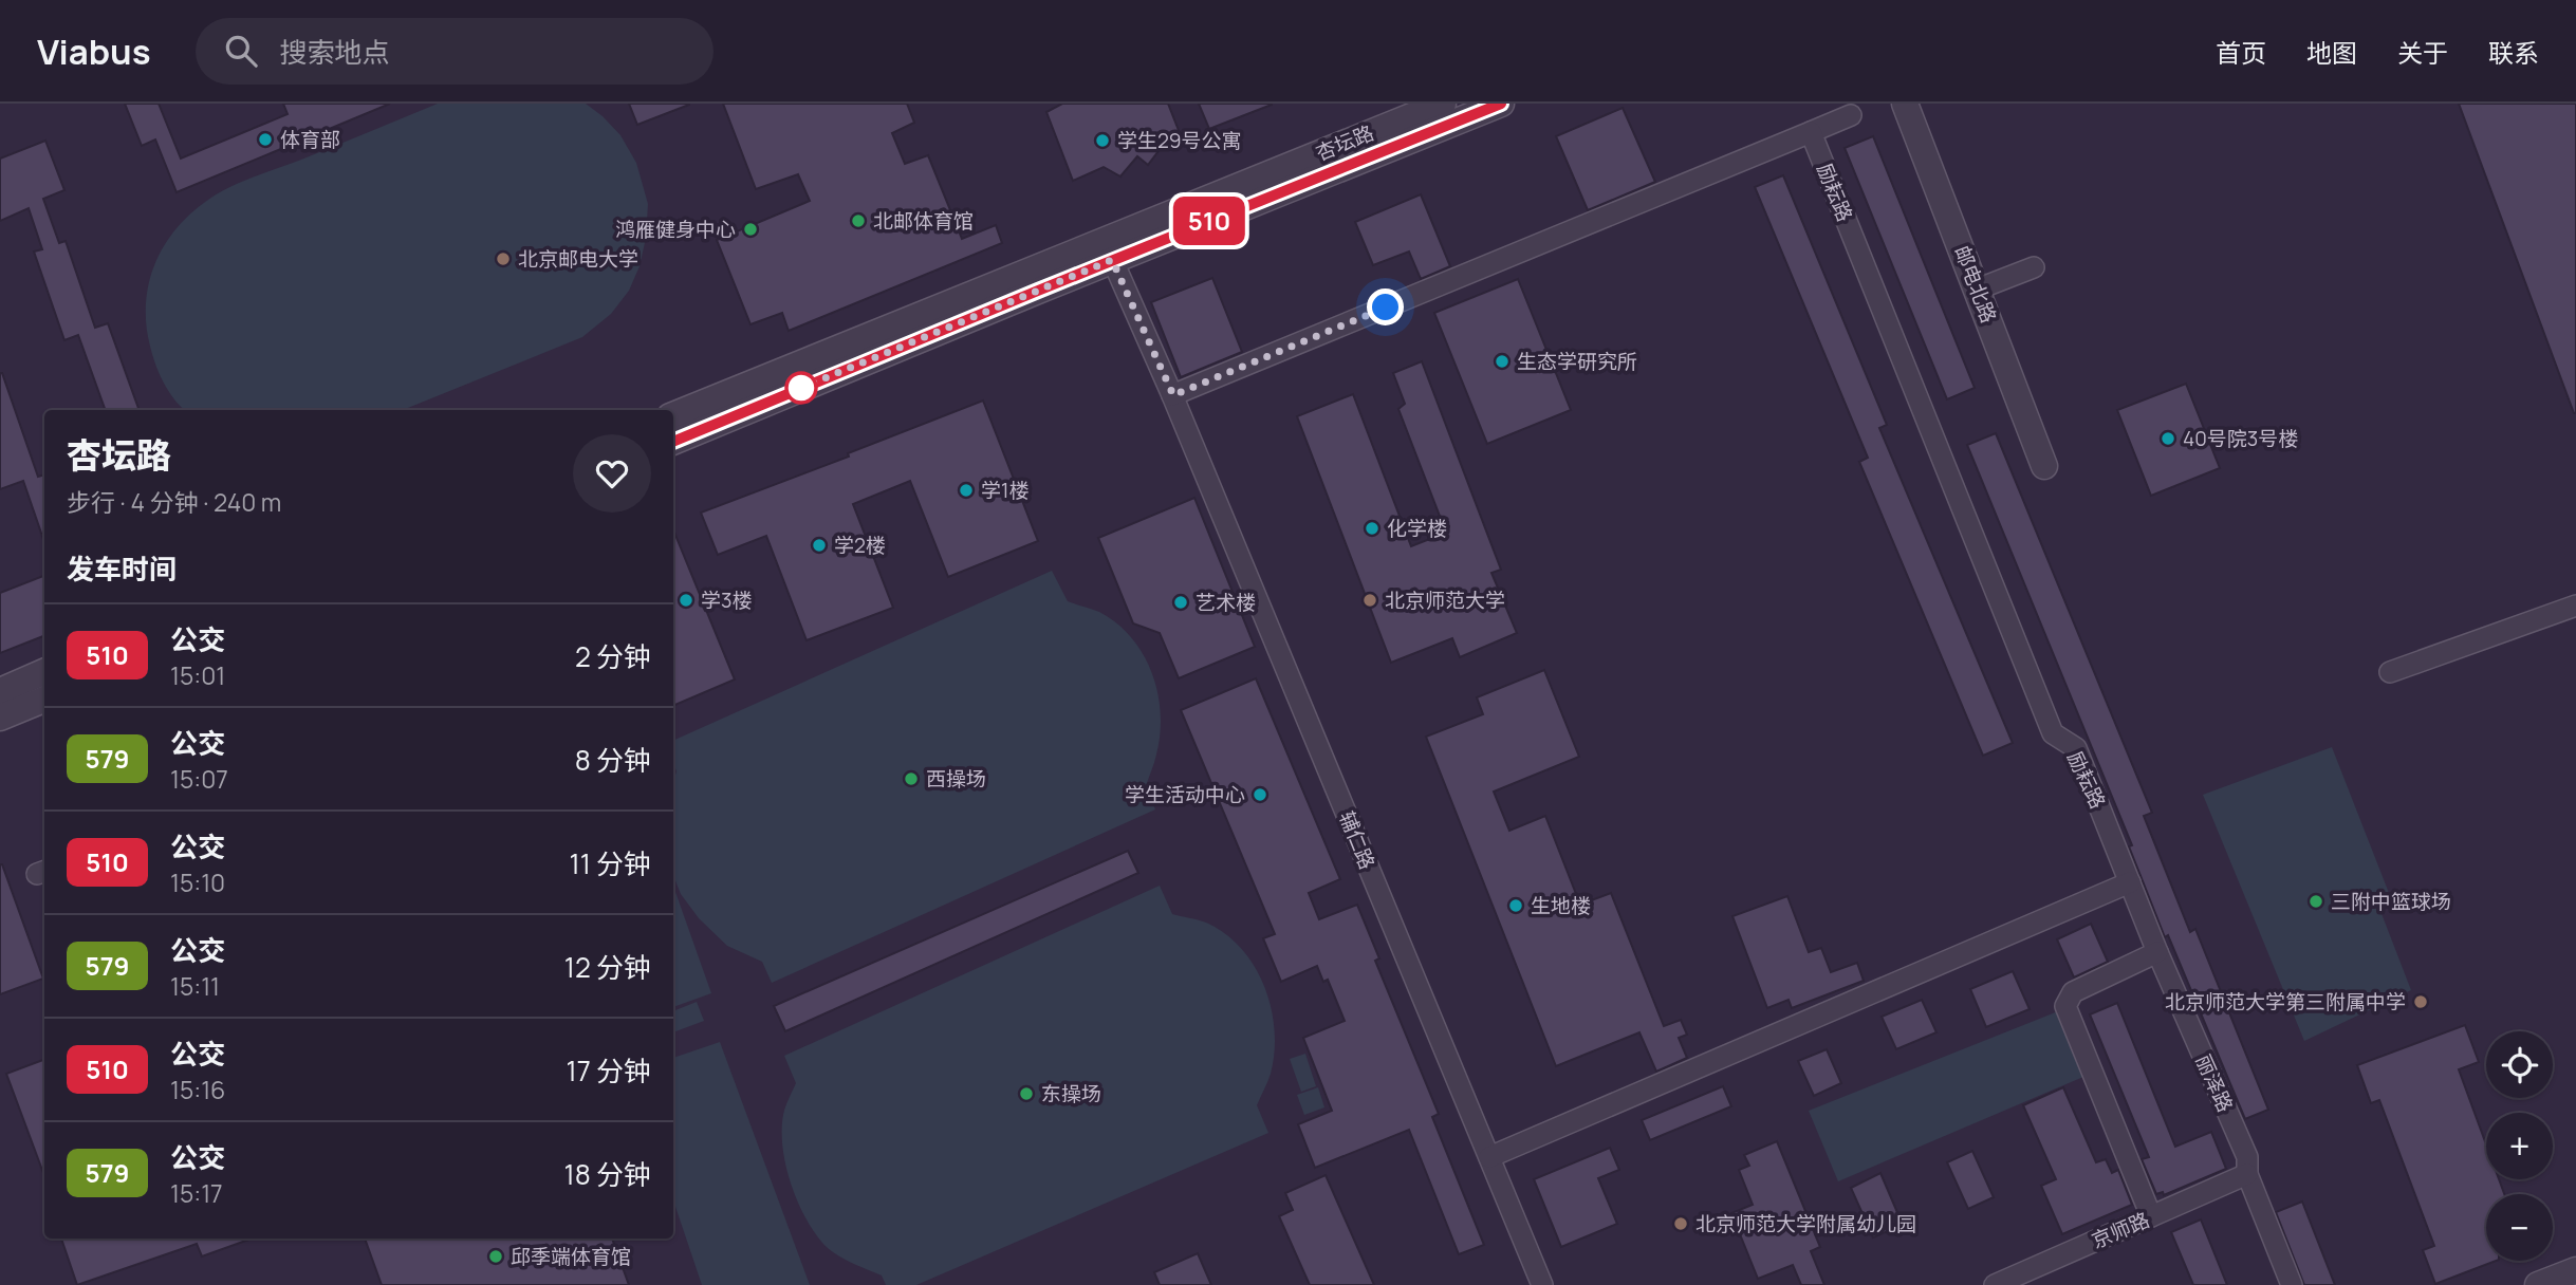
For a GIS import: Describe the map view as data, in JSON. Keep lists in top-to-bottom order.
{
  "streets": {
    "street": [
      "杏坛路",
      "励耘路",
      "邮电北路",
      "辅仁路",
      "丽泽路",
      "京师路"
    ]
  },
  "crossings": [
    ["杏坛路", "辅仁路"],
    ["励耘路", "丽泽路"],
    ["丽泽路", "京师路"]
  ],
  "places": [
    "体育部",
    "学生29号公寓",
    "北邮体育馆",
    "鸿雁健身中心",
    "北京邮电大学",
    "生态学研究所",
    "40号院3号楼",
    "学1楼",
    "化学楼",
    "学2楼",
    "学3楼",
    "北京师范大学",
    "艺术楼",
    "西操场",
    "学生活动中心",
    "三附中篮球场",
    "生地楼",
    "北京师范大学第三附属中学",
    "东操场",
    "北京师范大学附属幼儿园",
    "邱季端体育馆"
  ],
  "lines": ["bus line 510"],
  "page": {
    "header": "Viabus",
    "search": "搜索地点",
    "nav": [
      "首页",
      "地图",
      "关于",
      "联系"
    ],
    "on_map": "510",
    "heading": [
      ["杏坛路", "步行 · 4 分钟 · 240 m"],
      "发车时间"
    ],
    "list": [
      {
        "mark": "510",
        "name": "公交",
        "note": "15:01",
        "value": "2 分钟"
      },
      {
        "mark": "579",
        "name": "公交",
        "note": "15:07",
        "value": "8 分钟"
      },
      {
        "mark": "510",
        "name": "公交",
        "note": "15:10",
        "value": "11 分钟"
      },
      {
        "mark": "579",
        "name": "公交",
        "note": "15:11",
        "value": "12 分钟"
      },
      {
        "mark": "510",
        "name": "公交",
        "note": "15:16",
        "value": "17 分钟"
      },
      {
        "mark": "579",
        "name": "公交",
        "note": "15:17",
        "value": "18 分钟"
      }
    ],
    "map_buttons": ["+", "−"]
  }
}
